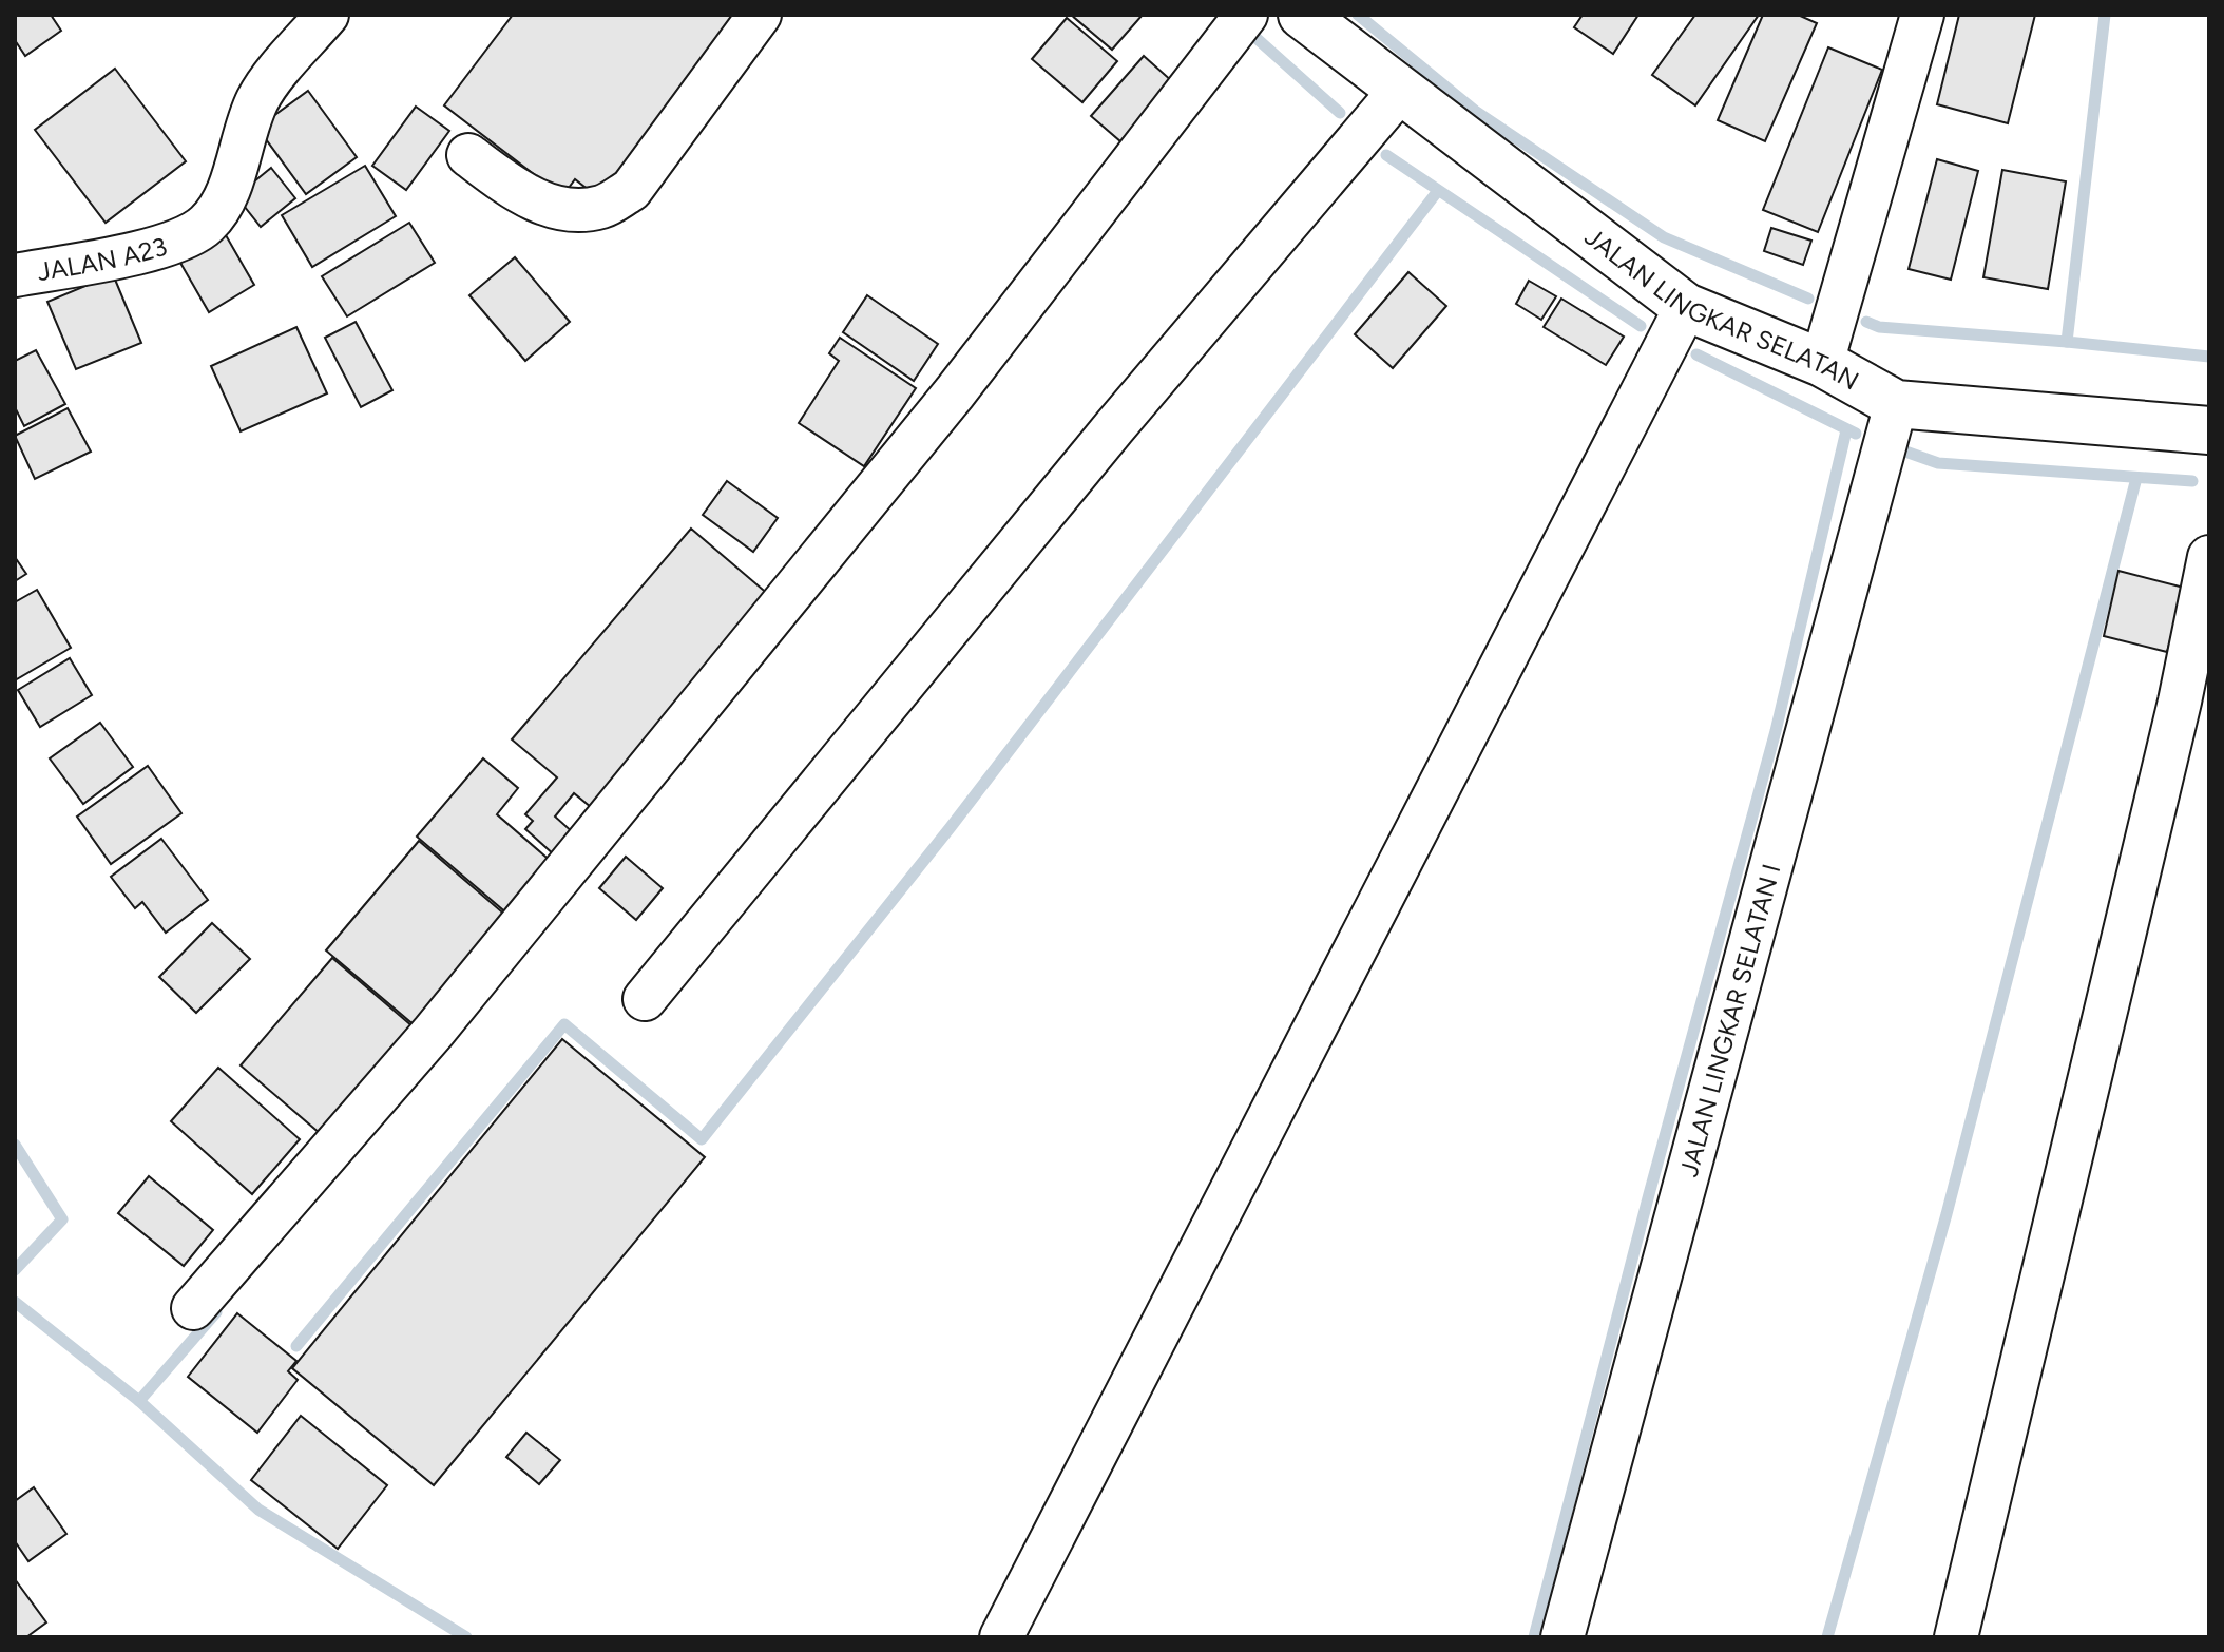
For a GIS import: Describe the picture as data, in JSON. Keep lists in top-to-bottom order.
{
  "streets": {
    "highway": ["JALAN LINGKAR SELATAN"],
    "street": ["JALAN A23", "JALAN LINGKAR SELATAN I"]
  },
  "crossings": [
    ["JALAN LINGKAR SELATAN", "JALAN LINGKAR SELATAN I"]
  ]
}
